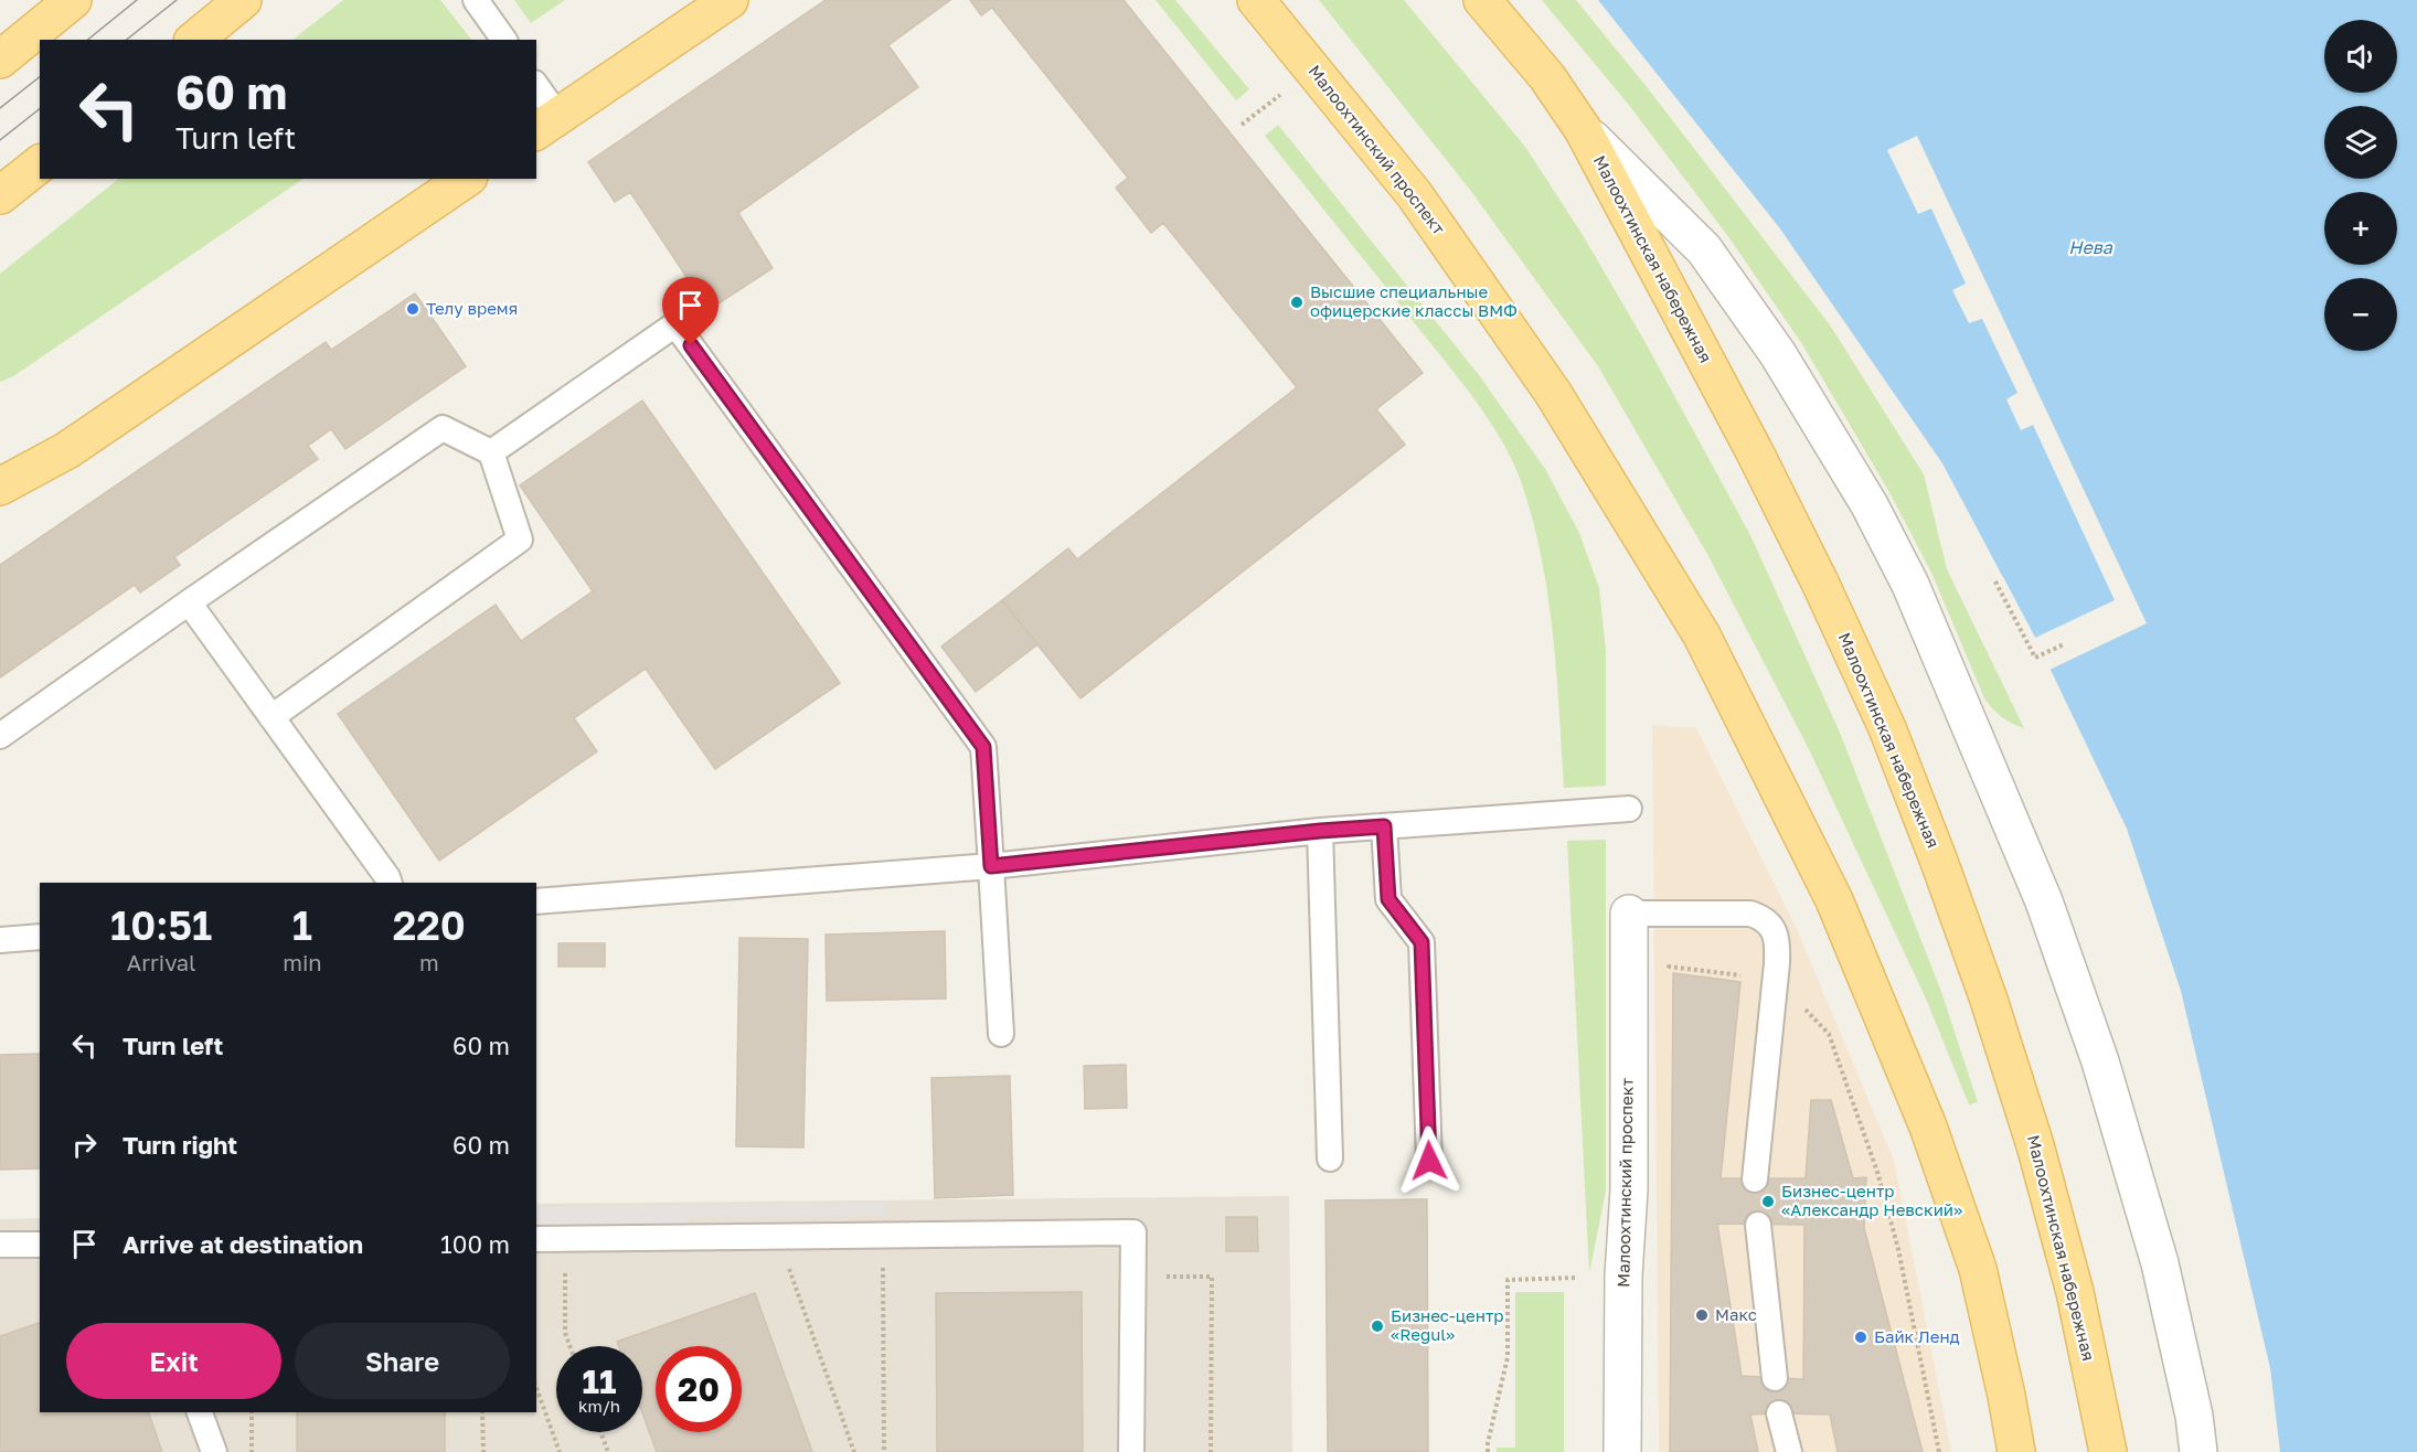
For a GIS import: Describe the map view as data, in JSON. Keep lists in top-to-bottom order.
{
  "streets": {
    "main road": ["Малоохтинский проспект", "Малоохтинская набережная"]
  },
  "water": ["Нева"],
  "places": [
    "Высшие специальные офицерские классы ВМФ",
    "Телу время",
    "Бизнес-центр «Александр Невский»",
    "Макс",
    "Бизнес-центр «Regul»",
    "Байк Ленд"
  ],
  "page": {
    "map_buttons": ["+", "−"],
    "turn": ["60 m", "Turn left"],
    "eta": [
      "10:51",
      "Arrival",
      "1",
      "min",
      "220",
      "m"
    ],
    "list": [
      {
        "name": "Turn left",
        "value": "60 m"
      },
      {
        "name": "Turn right",
        "value": "60 m"
      },
      {
        "name": "Arrive at destination",
        "value": "100 m"
      }
    ],
    "buttons": ["Exit", "Share"],
    "speed": "11 km/h",
    "limit": "20"
  }
}
